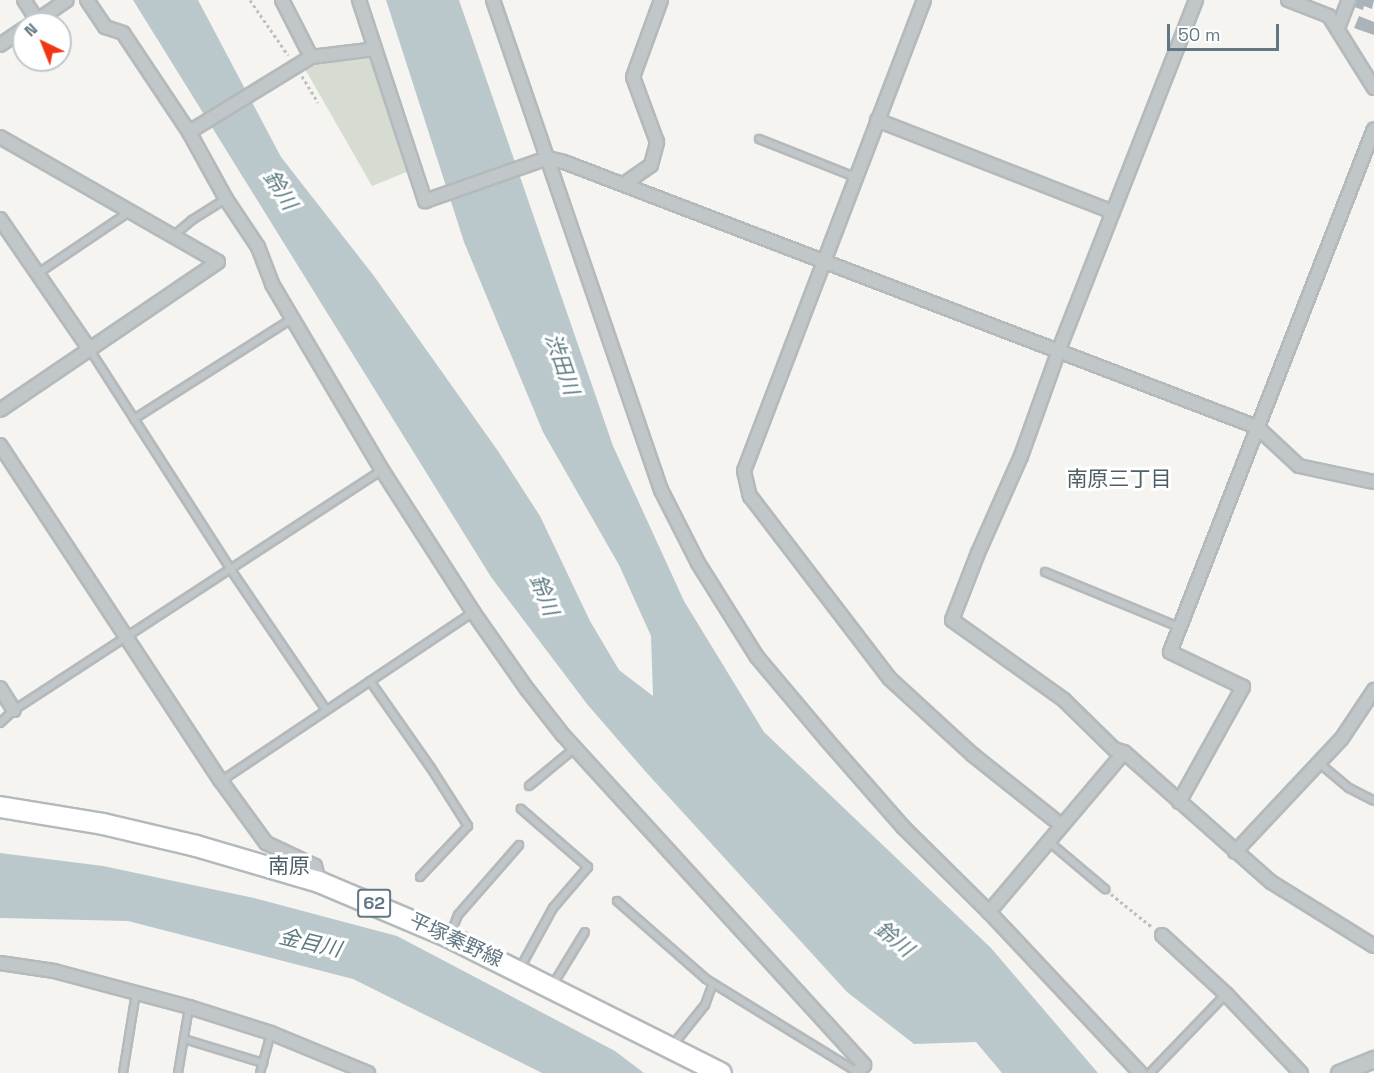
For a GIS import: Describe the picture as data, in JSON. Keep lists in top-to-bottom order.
{
  "streets": {
    "main road": ["62", "平塚秦野線"]
  },
  "districts": ["南原三丁目", "南原"],
  "water": ["鈴川", "渋田川", "金目川"],
  "scale_bar": "50 m",
  "north": "top left"
}
